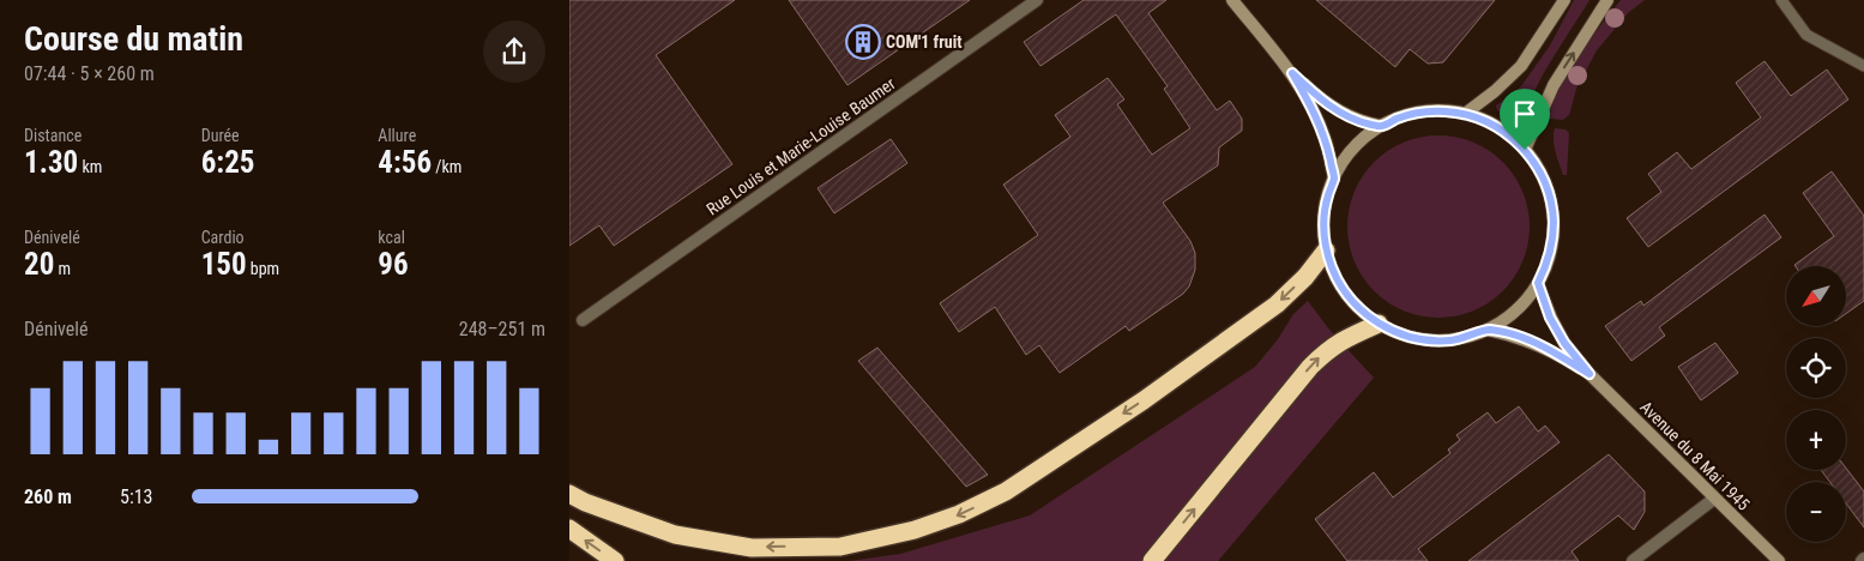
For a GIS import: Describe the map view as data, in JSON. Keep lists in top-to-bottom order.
{
  "streets": {
    "main road": ["Avenue du 8 Mai 1945"],
    "street": ["Rue Louis et Marie-Louise Baumer"]
  },
  "places": {
    "building": ["COM'1 fruit"]
  },
  "north": "bottom left",
  "page": {
    "heading": ["Course du matin", "07:44 · 5 × 260 m"],
    "stats": [
      ["Distance", "1.30 km"],
      ["Durée", "6:25"],
      ["Allure", "4:56 /km"],
      ["Dénivelé", "20 m"],
      ["Cardio", "150 bpm"],
      ["kcal", "96"]
    ],
    "map_buttons": ["+", "−"],
    "chart": ["Dénivelé", "248–251 m"],
    "list": [
      {
        "name": "260 m",
        "note": "5:13"
      }
    ]
  }
}
